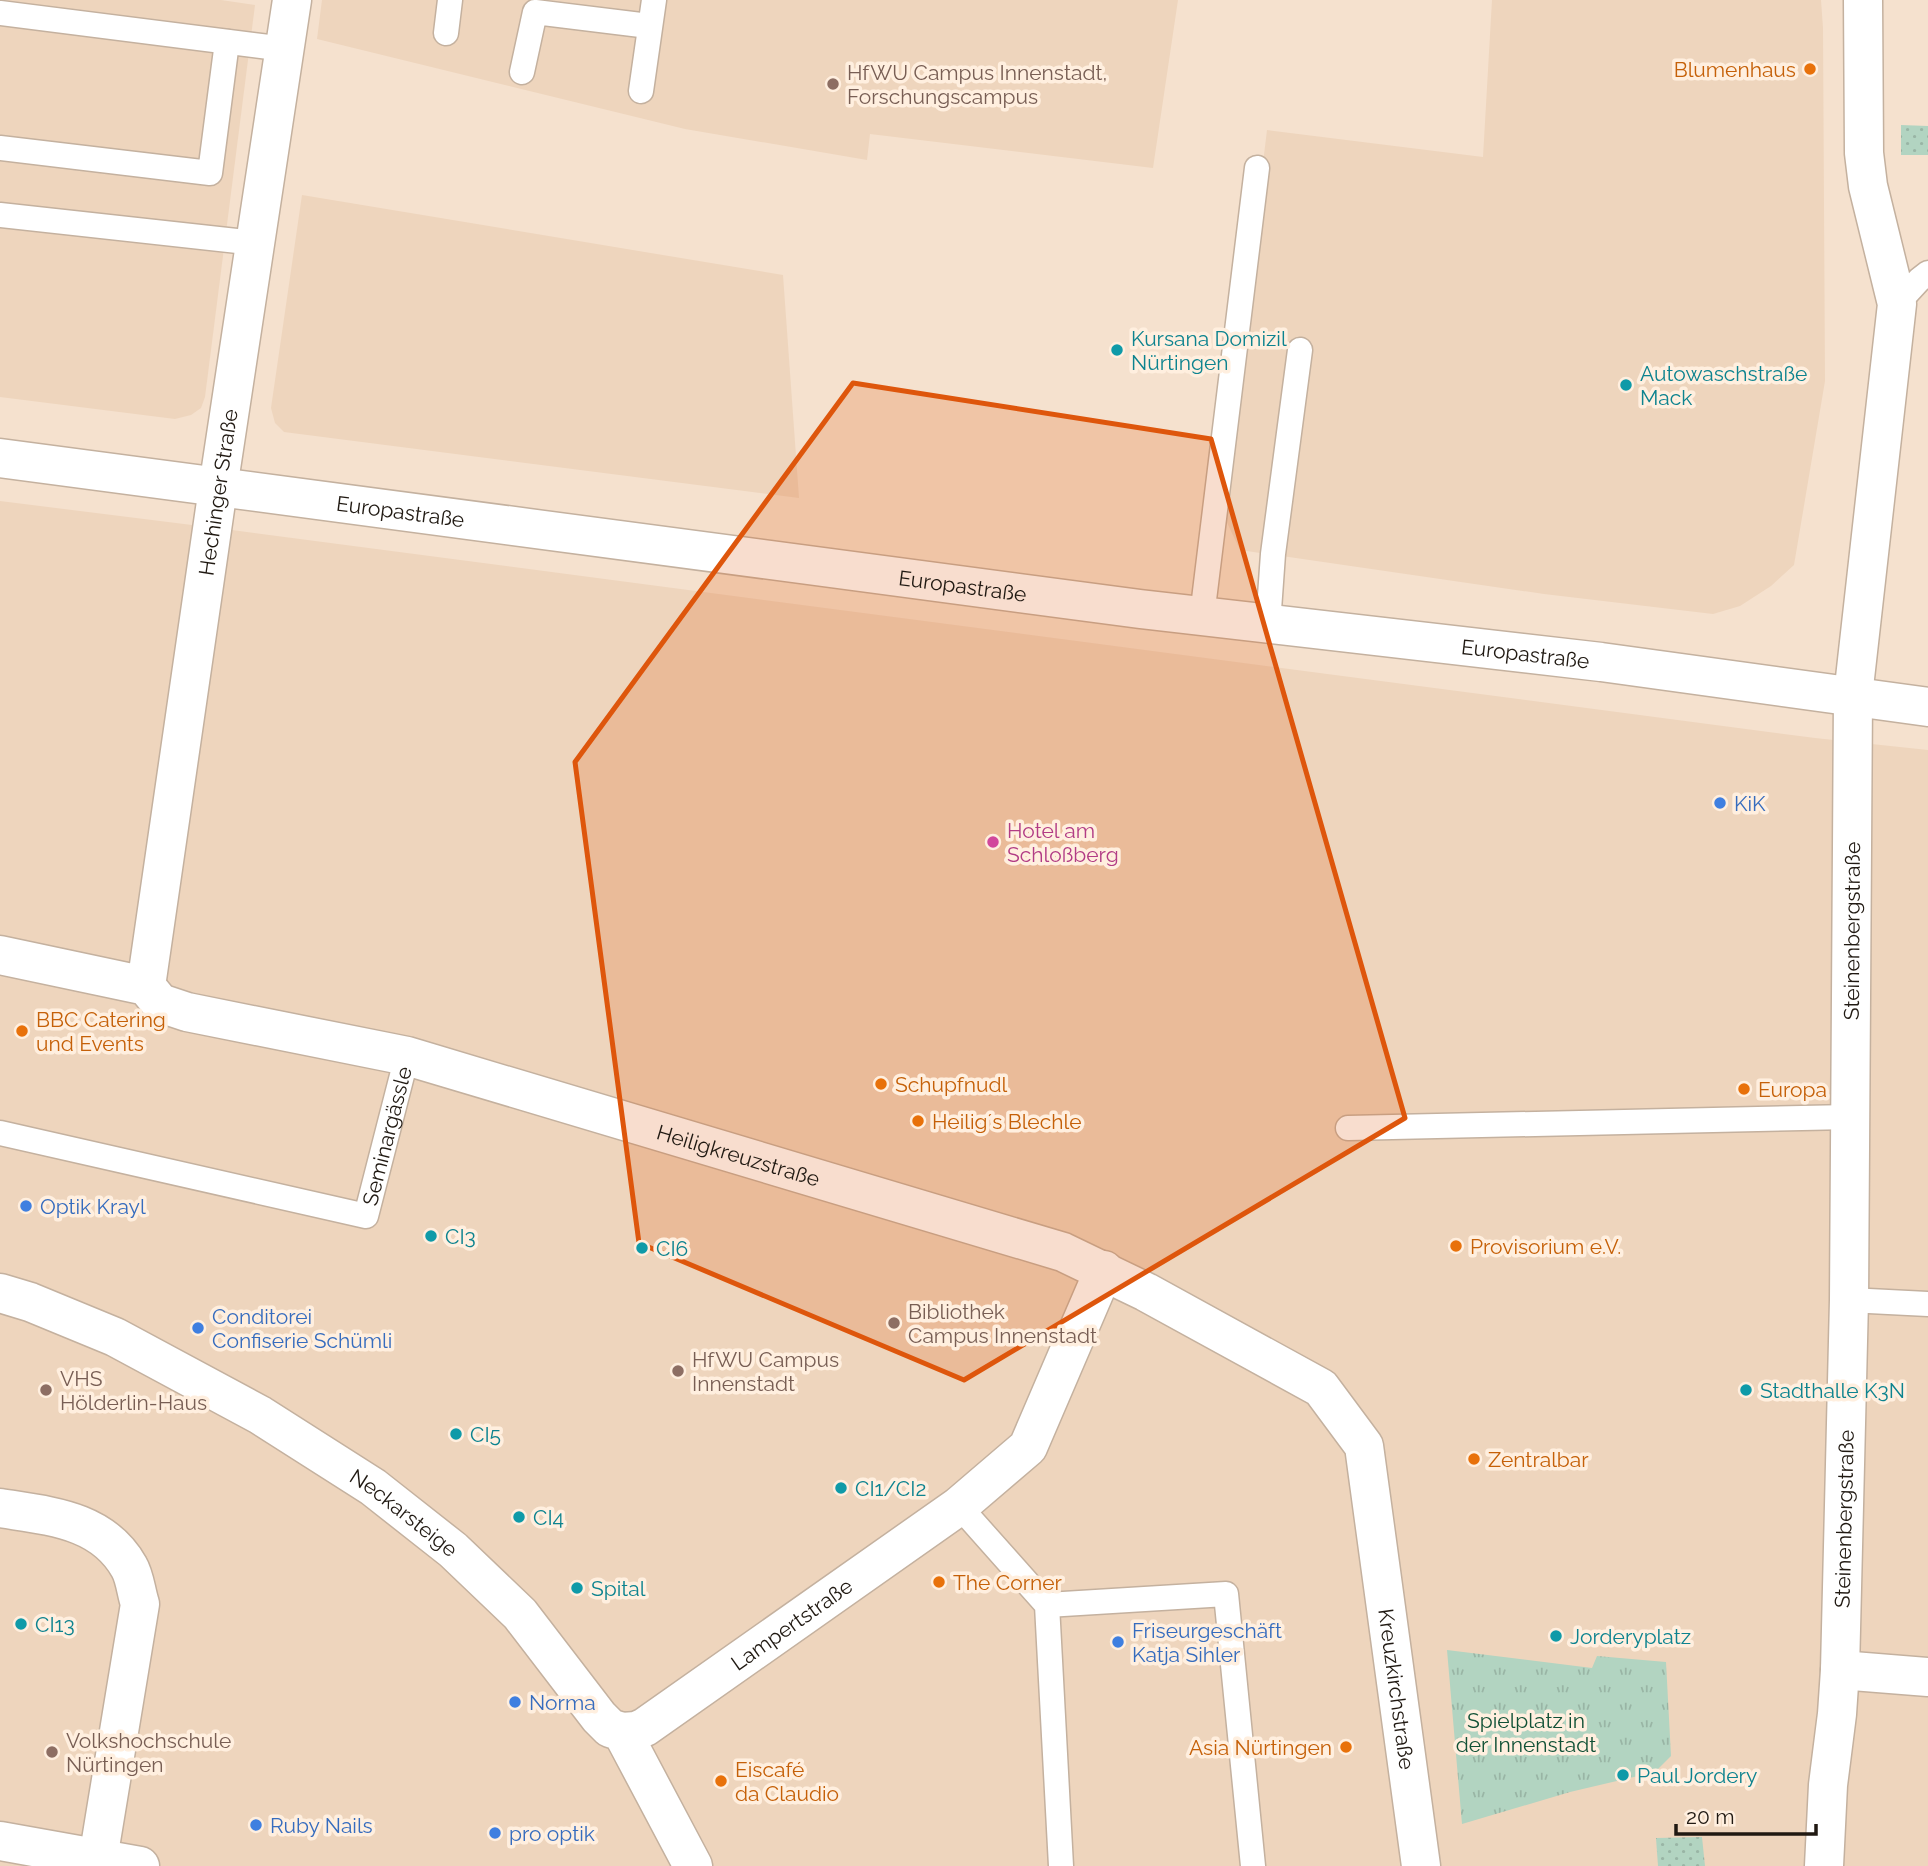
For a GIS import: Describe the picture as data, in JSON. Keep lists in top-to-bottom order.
{
  "streets": {
    "street": [
      "Hechinger Straße",
      "Europastraße",
      "Steinenbergstraße",
      "Heiligkreuzstraße",
      "Neckarsteige",
      "Lampertstraße",
      "Kreuzkirchstraße"
    ],
    "lane": ["Seminargässle"]
  },
  "crossings": [
    ["Hechinger Straße", "Europastraße"],
    ["Hechinger Straße", "Heiligkreuzstraße"],
    ["Europastraße", "Steinenbergstraße"],
    ["Seminargässle", "Heiligkreuzstraße"],
    ["Heiligkreuzstraße", "Lampertstraße"],
    ["Heiligkreuzstraße", "Kreuzkirchstraße"],
    ["Neckarsteige", "Lampertstraße"]
  ],
  "parks": ["Spielplatz in der Innenstadt"],
  "places": [
    "Blumenhaus",
    "HfWU Campus Innenstadt, Forschungscampus",
    "Kursana Domizil Nürtingen",
    "Autowaschstraße Mack",
    "KiK",
    "Hotel am Schloßberg",
    "BBC Catering und Events",
    "Schupfnudl",
    "Europa",
    "Heilig´s Blechle",
    "Optik Krayl",
    "CI3",
    "Provisorium e.V.",
    "CI6",
    "Bibliothek Campus Innenstadt",
    "Conditorei Confiserie Schümli",
    "HfWU Campus Innenstadt",
    "VHS Hölderlin-Haus",
    "Stadthalle K3N",
    "CI5",
    "Zentralbar",
    "CI1/CI2",
    "CI4",
    "The Corner",
    "Spital",
    "CI13",
    "Jorderyplatz",
    "Friseurgeschäft Katja Sihler",
    "Norma",
    "Asia Nürtingen",
    "Volkshochschule Nürtingen",
    "Paul Jordery",
    "Eiscafé da Claudio",
    "Ruby Nails",
    "pro optik"
  ],
  "scale_bar": "20 m"
}
